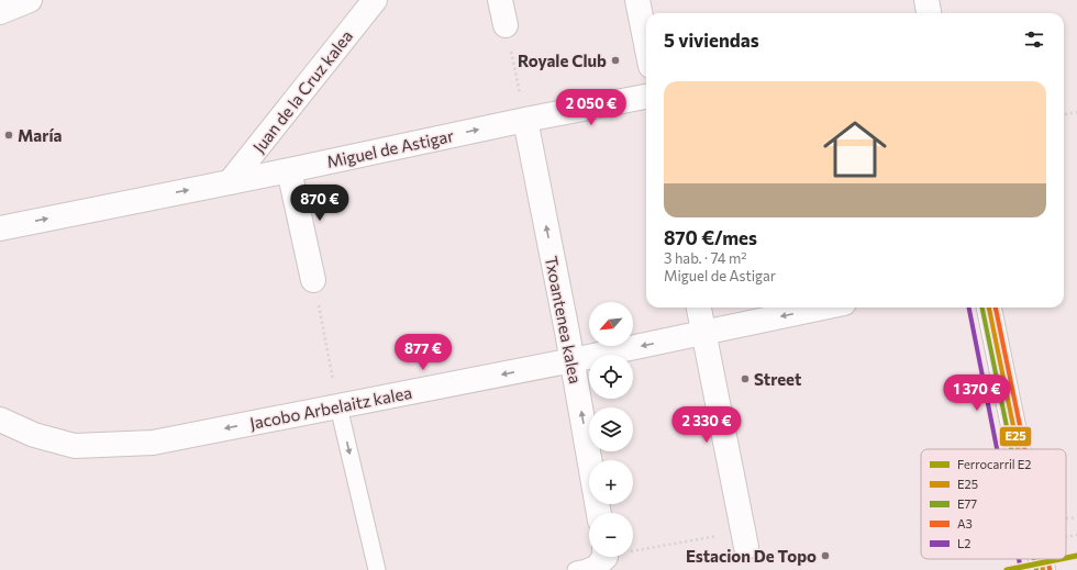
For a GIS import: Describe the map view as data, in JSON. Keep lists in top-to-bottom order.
{
  "streets": {
    "street": [
      "Juan de la Cruz kalea",
      "Miguel de Astigar",
      "Txoantenea kalea",
      "Jacobo Arbelaitz kalea"
    ]
  },
  "crossings": [
    ["Juan de la Cruz kalea", "Miguel de Astigar"],
    ["Miguel de Astigar", "Txoantenea kalea"],
    ["Txoantenea kalea", "Jacobo Arbelaitz kalea"]
  ],
  "one_way": ["Miguel de Astigar", "Jacobo Arbelaitz kalea"],
  "places": [
    "Royale Club",
    "María",
    "Street",
    "Estacion De Topo"
  ],
  "lines": [
    "transit line E25",
    "transit line E77",
    "transit line A3",
    "transit line L2",
    "rail line E2"
  ],
  "legend": [
    "Ferrocarril E2",
    "E25",
    "E77",
    "A3",
    "L2"
  ],
  "north": "bottom left",
  "page": {
    "heading": "5 viviendas",
    "list": [
      {
        "name": "870 €/mes",
        "note": "3 hab. · 74 m² · Miguel de Astigar"
      }
    ],
    "price": [
      "2 050 €",
      "870 €",
      "877 €",
      "1 370 €",
      "2 330 €"
    ],
    "map_buttons": ["+", "−"]
  }
}
